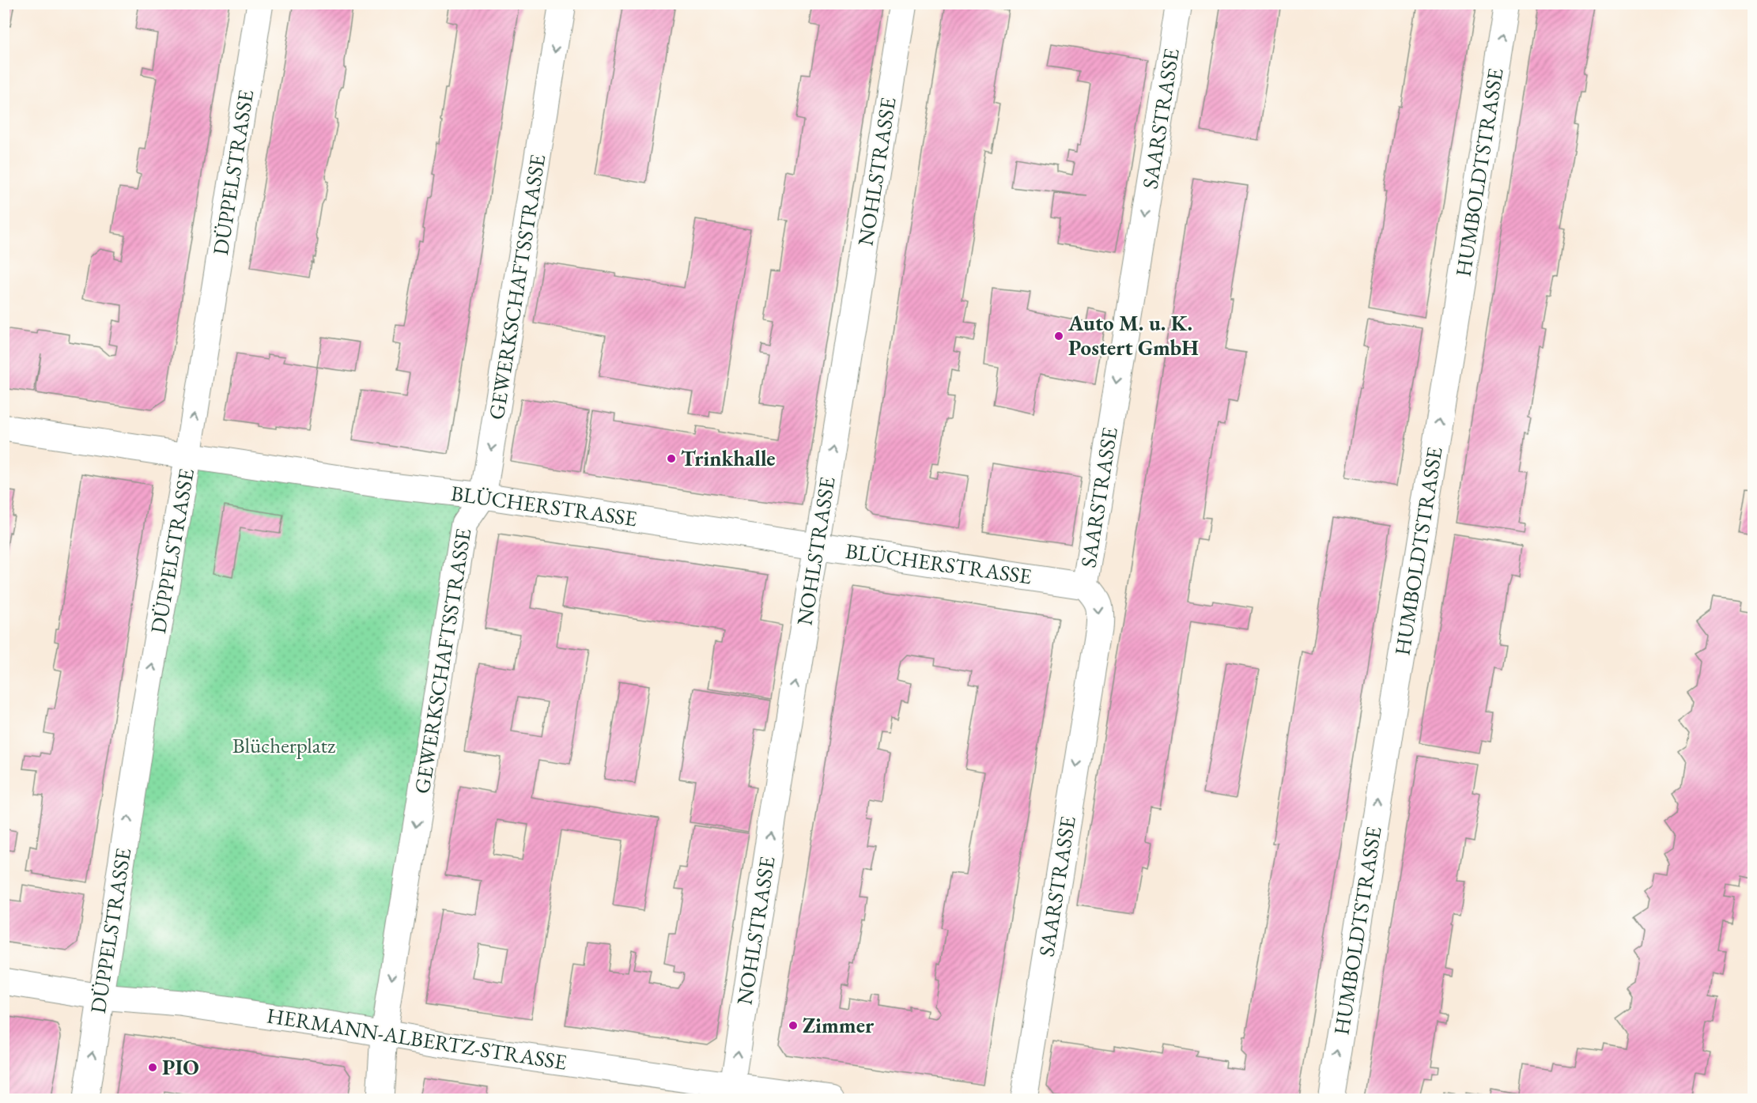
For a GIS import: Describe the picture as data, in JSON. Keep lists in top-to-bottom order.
{
  "streets": {
    "street": [
      "SAARSTRASSE",
      "NOHLSTRASSE",
      "DÜPPELSTRASSE",
      "HUMBOLDTSTRASSE",
      "GEWERKSCHAFTSSTRASSE",
      "BLÜCHERSTRASSE",
      "HERMANN-ALBERTZ-STRASSE"
    ]
  },
  "crossings": [
    ["SAARSTRASSE", "BLÜCHERSTRASSE"],
    ["NOHLSTRASSE", "BLÜCHERSTRASSE"],
    ["NOHLSTRASSE", "HERMANN-ALBERTZ-STRASSE"],
    ["DÜPPELSTRASSE", "BLÜCHERSTRASSE"],
    ["DÜPPELSTRASSE", "HERMANN-ALBERTZ-STRASSE"],
    ["GEWERKSCHAFTSSTRASSE", "BLÜCHERSTRASSE"],
    ["GEWERKSCHAFTSSTRASSE", "HERMANN-ALBERTZ-STRASSE"]
  ],
  "one_way": [
    "SAARSTRASSE",
    "NOHLSTRASSE",
    "DÜPPELSTRASSE",
    "HUMBOLDTSTRASSE",
    "GEWERKSCHAFTSSTRASSE"
  ],
  "parks": ["Blücherplatz"],
  "places": [
    "Auto M. u. K. Postert GmbH",
    "Trinkhalle",
    "Zimmer",
    "PIO"
  ]
}
